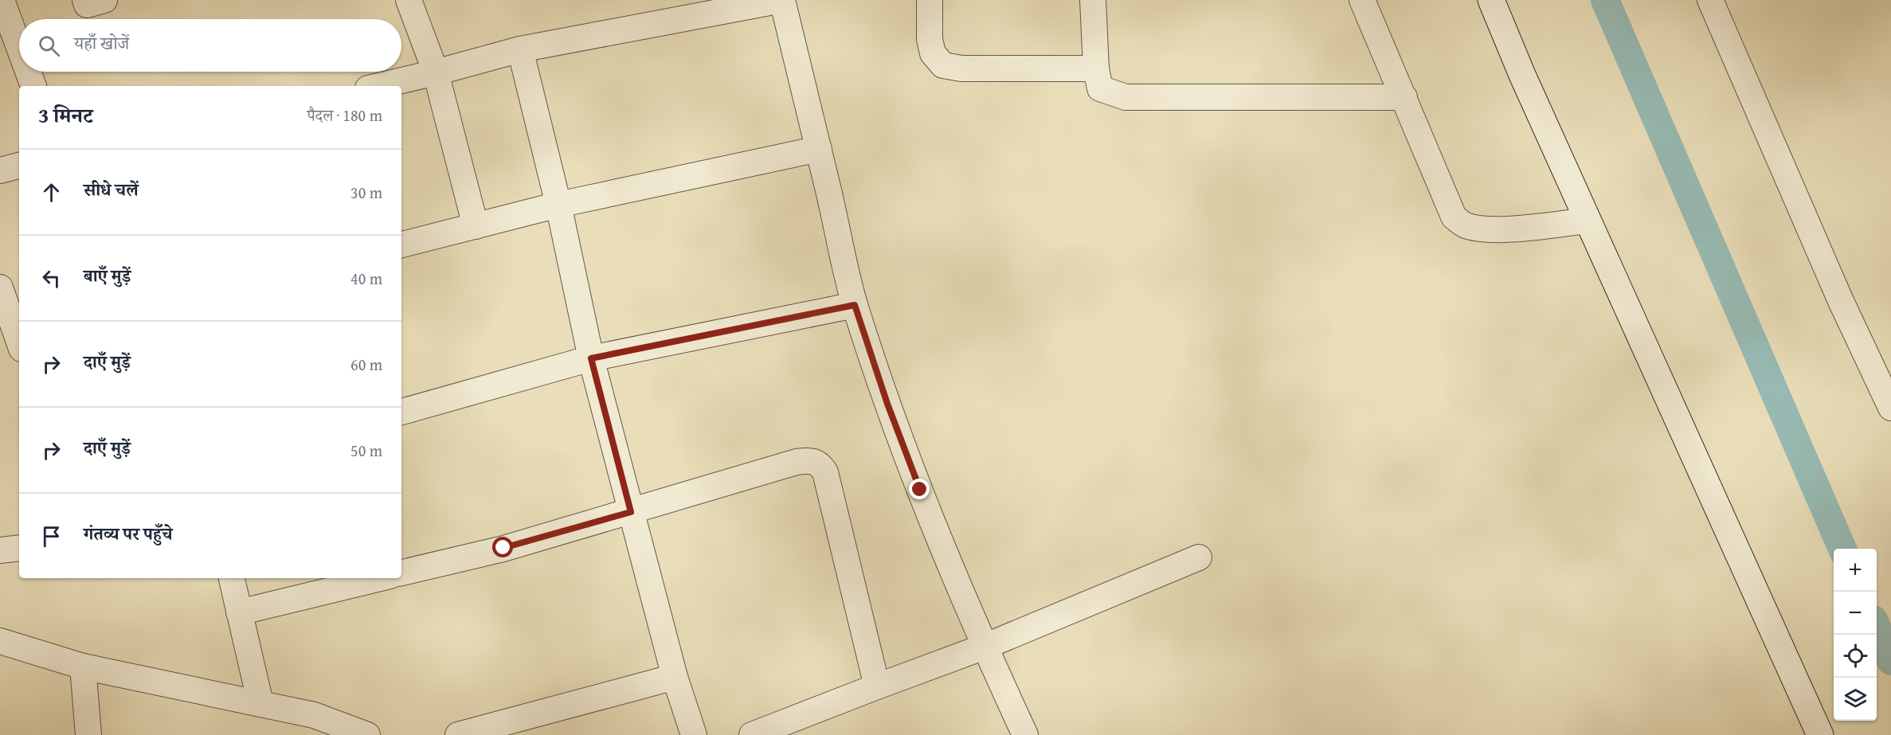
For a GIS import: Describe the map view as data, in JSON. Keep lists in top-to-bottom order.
{
  "page": {
    "search": "यहाँ खोजें",
    "heading": ["3 मिनट", "पैदल · 180 m"],
    "list": [
      ["सीधे चलें", "30 m"],
      ["बाएँ मुड़ें", "40 m"],
      ["दाएँ मुड़ें", "60 m"],
      ["दाएँ मुड़ें", "50 m"],
      "गंतव्य पर पहुँचे"
    ],
    "map_buttons": ["+", "−"]
  }
}
